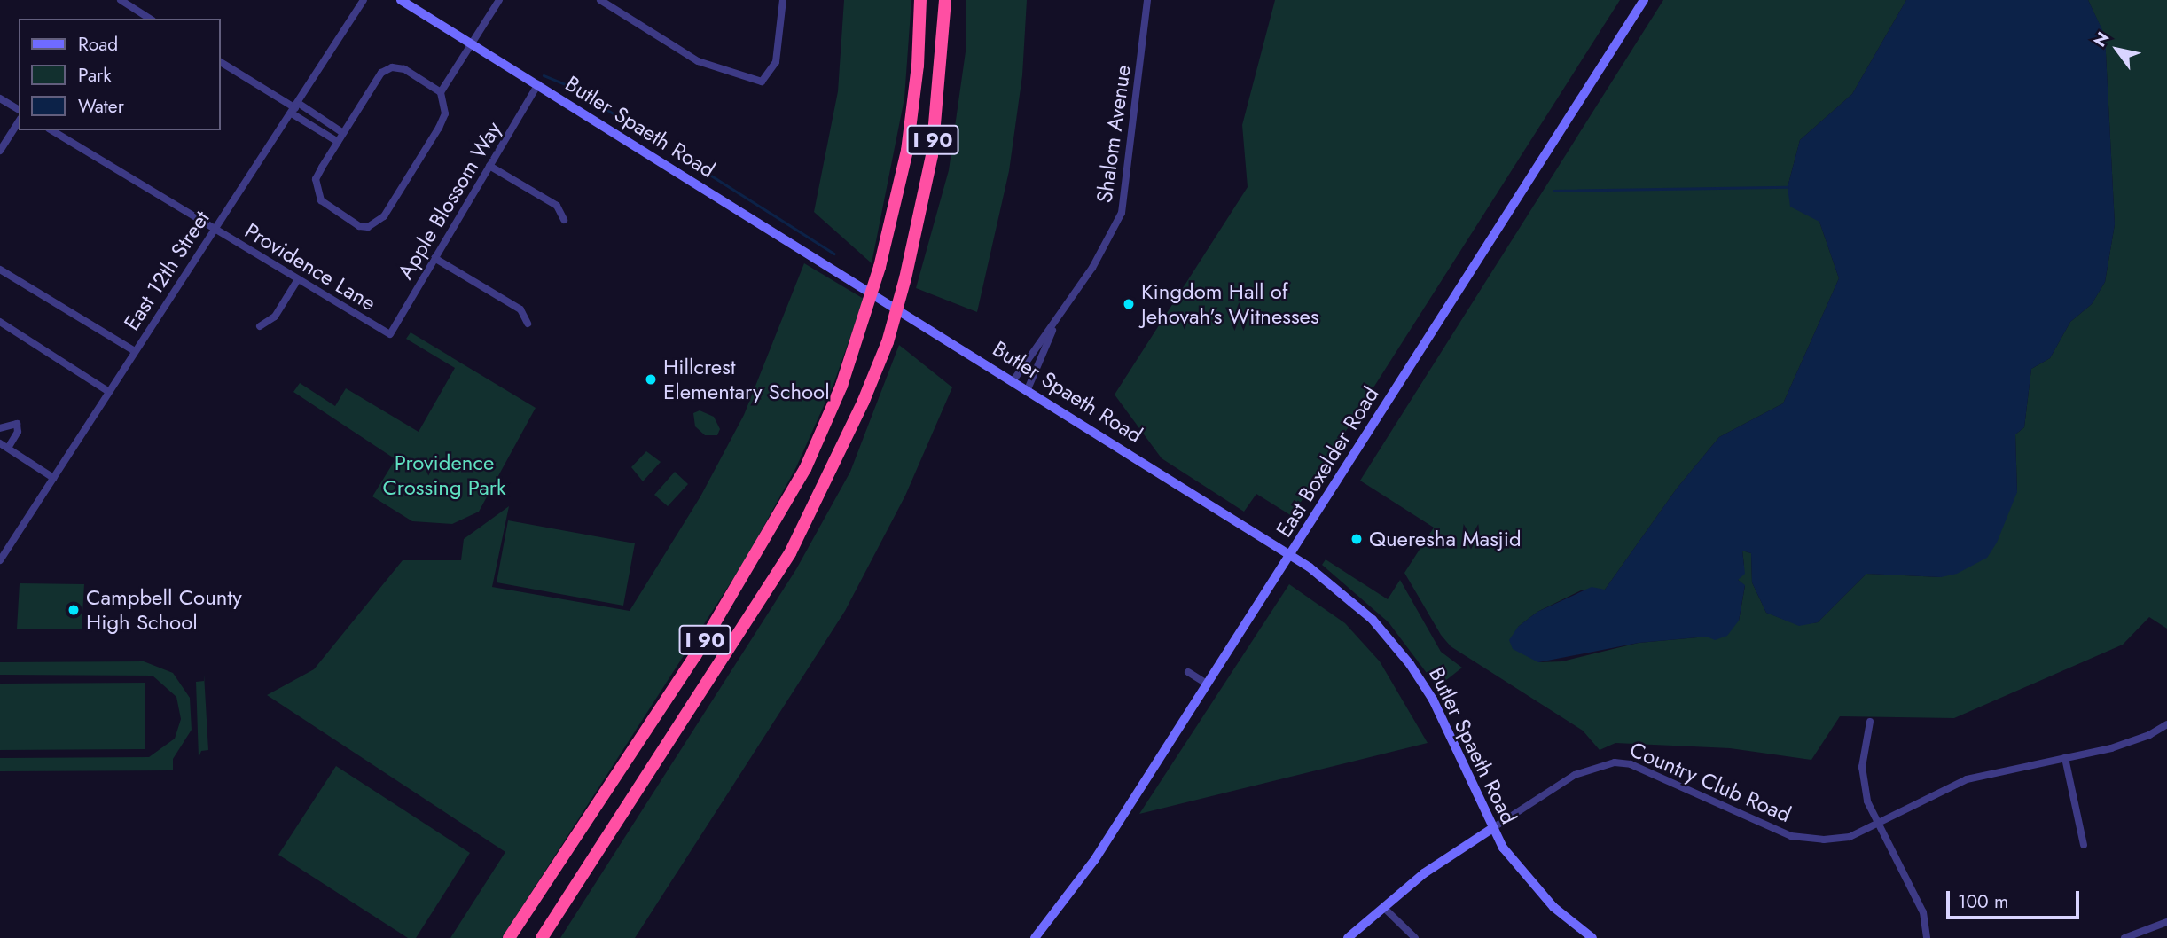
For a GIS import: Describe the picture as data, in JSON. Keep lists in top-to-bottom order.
{
  "streets": {
    "highway": ["I 90"],
    "main road": ["Butler Spaeth Road", "East Boxelder Road", "Country Club Road"],
    "street": [
      "Shalom Avenue",
      "Apple Blossom Way",
      "Providence Lane",
      "East 12th Street"
    ]
  },
  "crossings": [
    ["Butler Spaeth Road", "Shalom Avenue"],
    ["Butler Spaeth Road", "Apple Blossom Way"],
    ["Butler Spaeth Road", "East Boxelder Road"],
    ["Butler Spaeth Road", "Country Club Road"],
    ["Apple Blossom Way", "Providence Lane"],
    ["Providence Lane", "East 12th Street"]
  ],
  "parks": ["Providence Crossing Park"],
  "places": [
    "Kingdom Hall of Jehovah’s Witnesses",
    "Hillcrest Elementary School",
    "Queresha Masjid",
    "Campbell County High School"
  ],
  "legend": ["Road", "Park", "Water"],
  "scale_bar": "100 m",
  "north": "top left"
}
